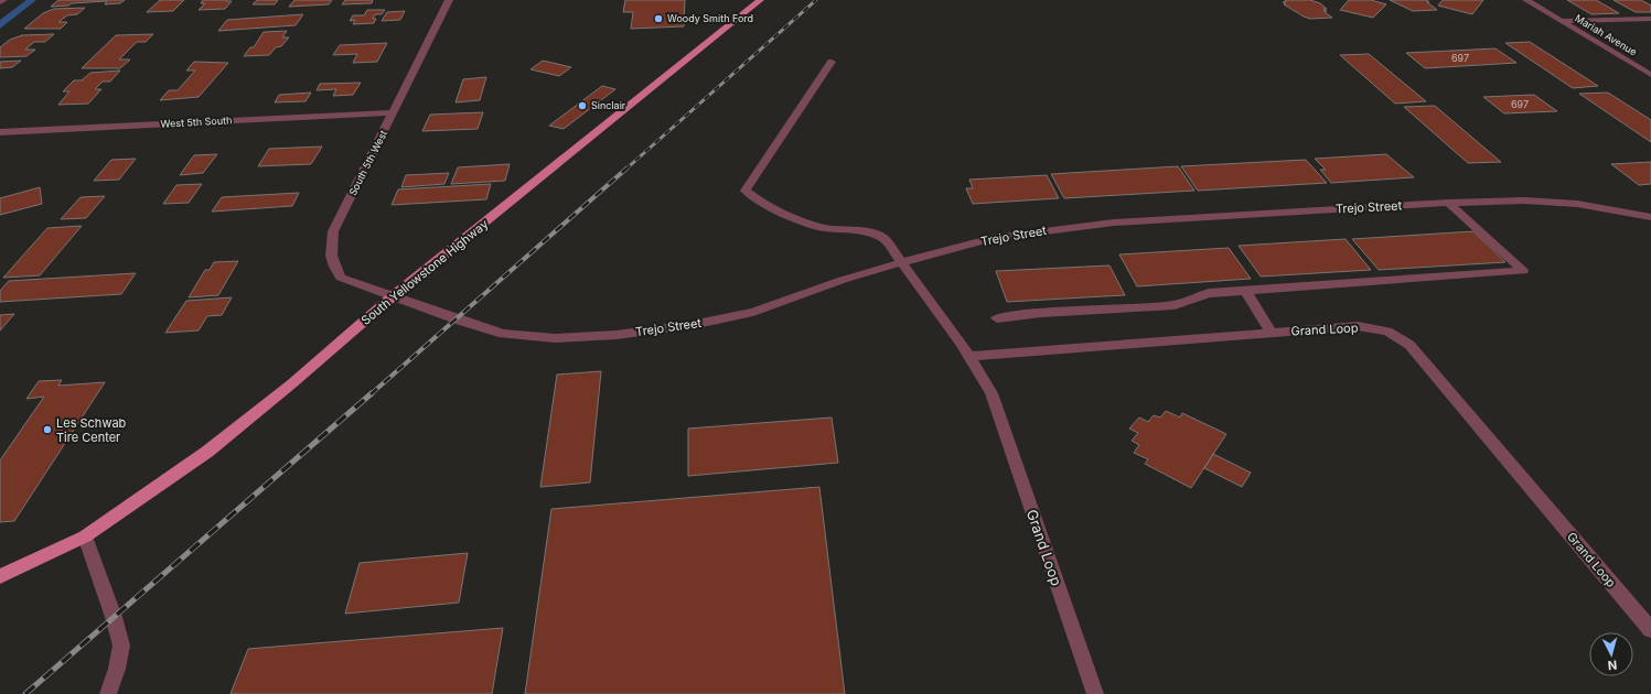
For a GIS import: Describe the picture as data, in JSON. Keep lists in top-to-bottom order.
{
  "streets": {
    "main road": ["South Yellowstone Highway"],
    "street": [
      "Mariah Avenue",
      "West 5th South",
      "South 5th West",
      "Trejo Street",
      "Grand Loop"
    ]
  },
  "crossings": [
    ["West 5th South", "South 5th West"],
    ["South 5th West", "Trejo Street"],
    ["South 5th West", "South Yellowstone Highway"],
    ["Trejo Street", "South Yellowstone Highway"],
    ["Trejo Street", "Grand Loop"]
  ],
  "places": ["Woody Smith Ford", "Sinclair", "Les Schwab Tire Center"],
  "house_numbers": ["697", "697"],
  "north": "bottom"
}
